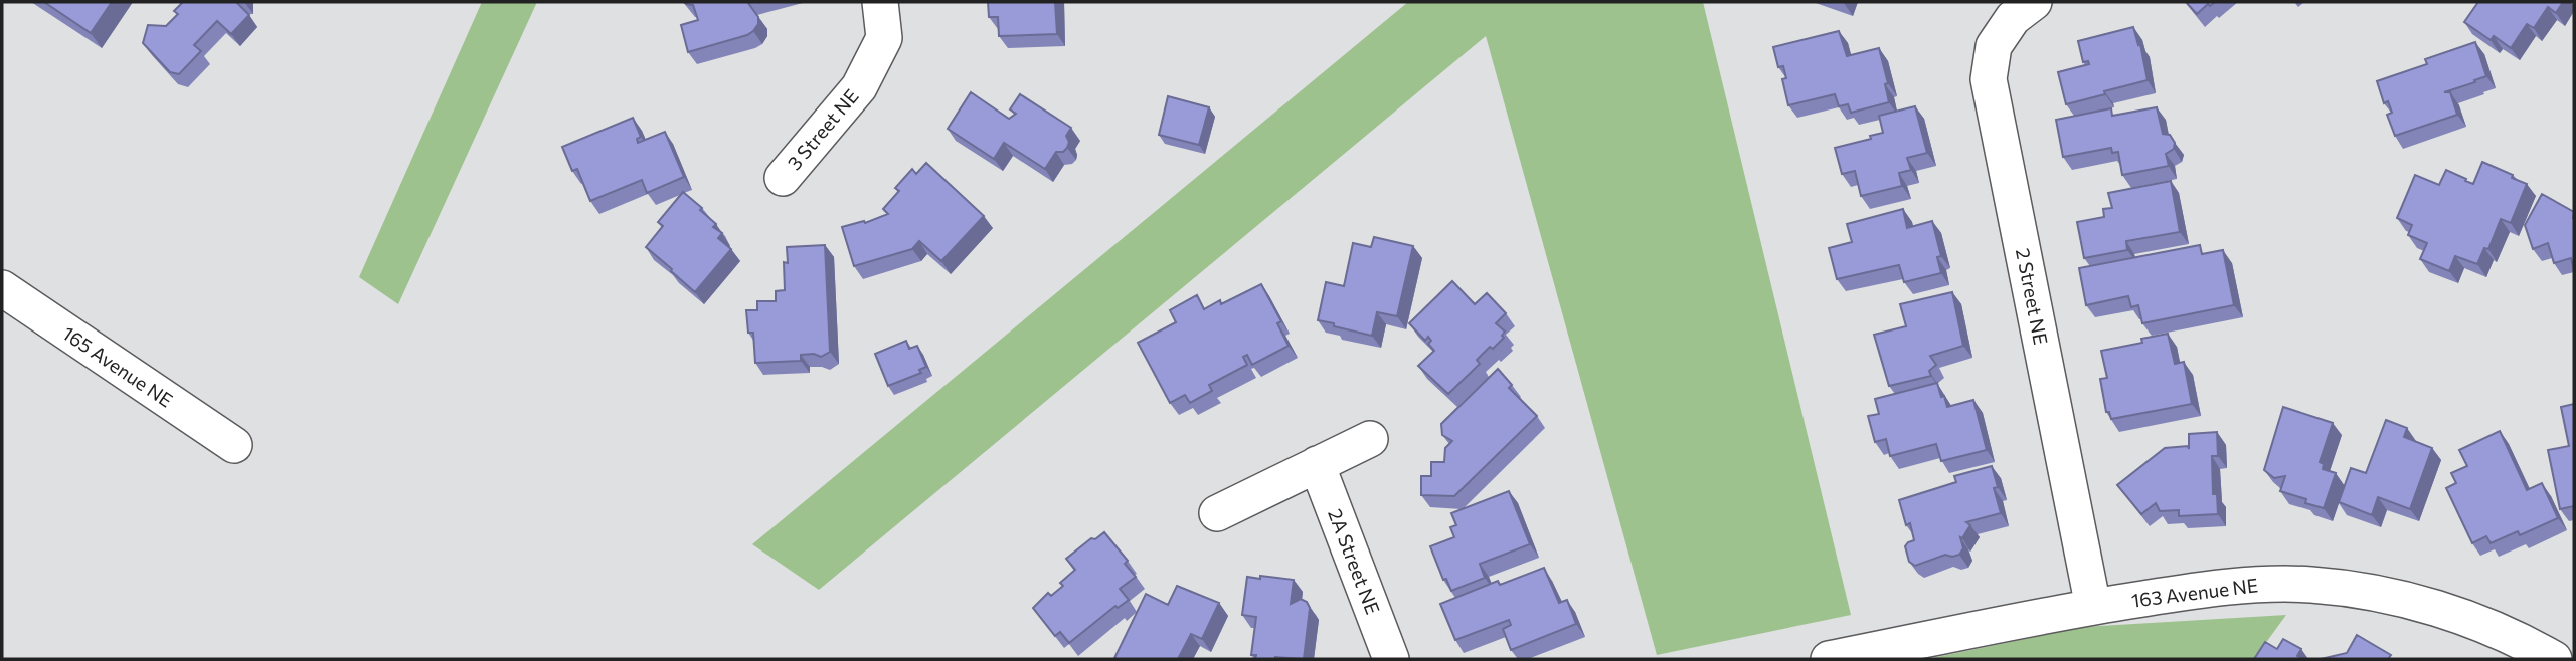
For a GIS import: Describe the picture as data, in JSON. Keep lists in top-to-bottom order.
{
  "streets": {
    "street": [
      "3 Street NE",
      "2 Street NE",
      "165 Avenue NE",
      "2A Street NE",
      "163 Avenue NE"
    ]
  },
  "crossings": [
    ["2 Street NE", "163 Avenue NE"]
  ]
}
